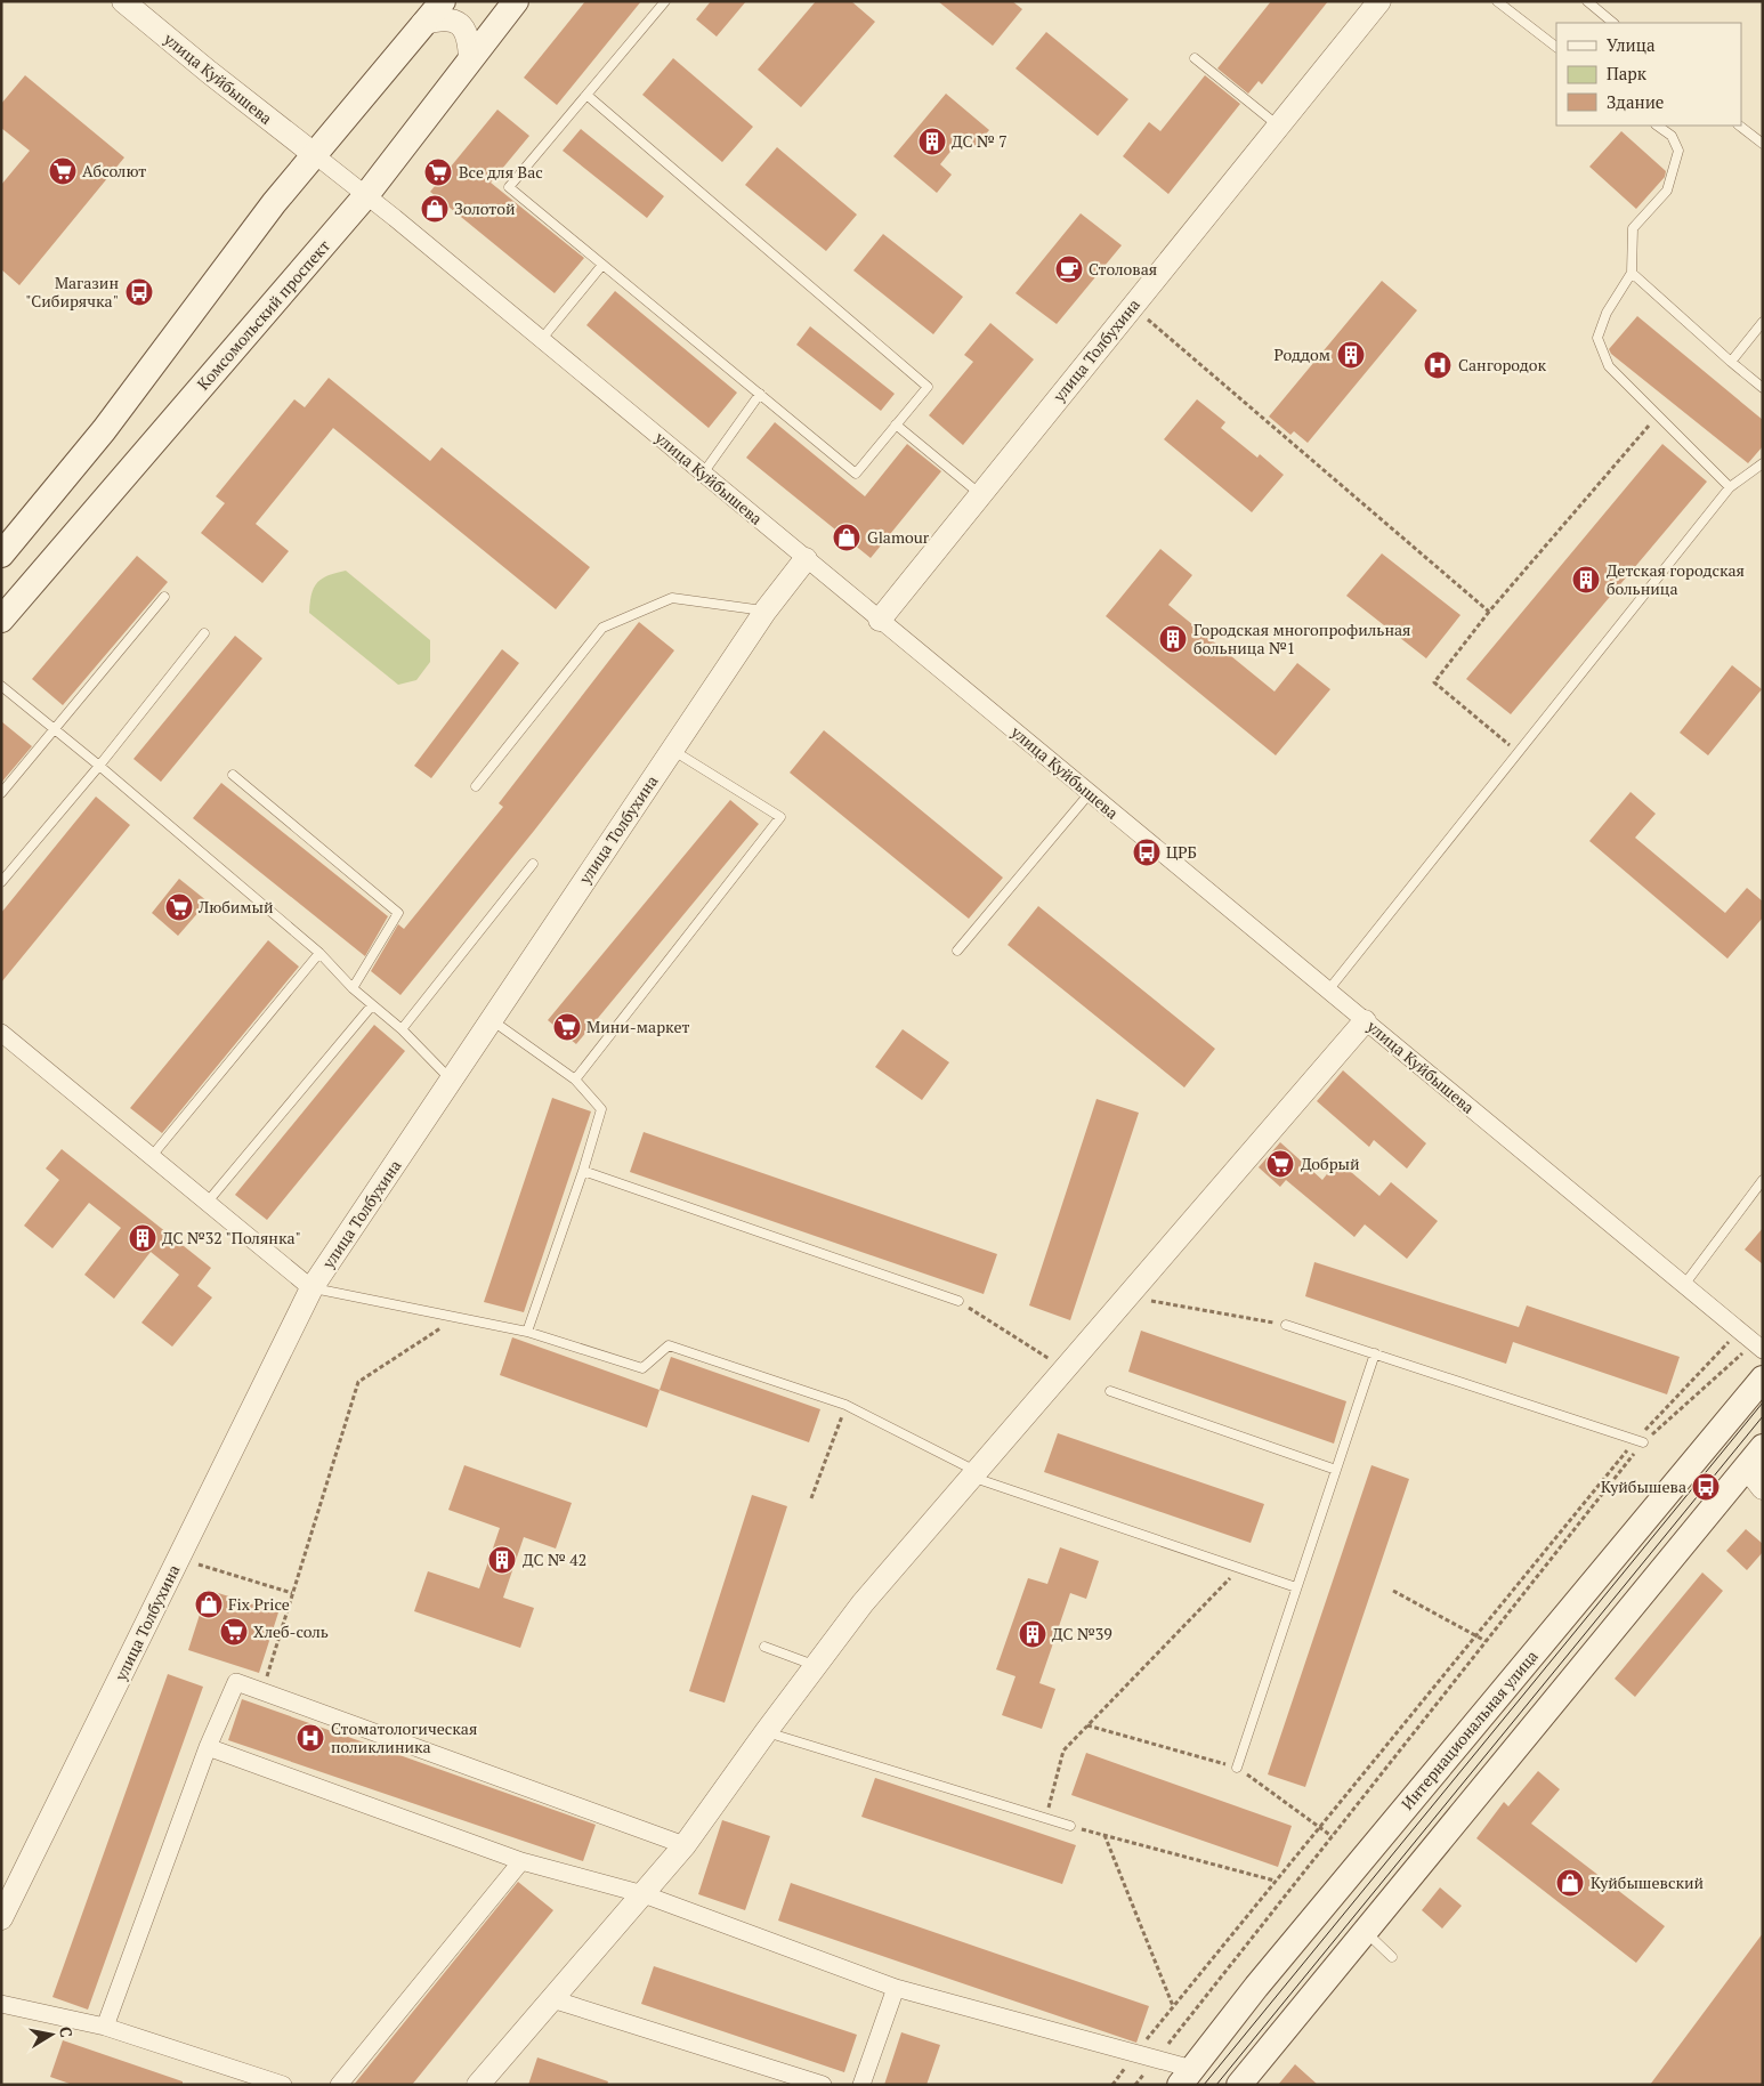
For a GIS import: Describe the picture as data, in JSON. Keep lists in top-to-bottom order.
{
  "streets": {
    "main road": ["Комсомольский проспект", "Интернациональная улица"],
    "street": ["улица Куйбышева", "улица Толбухина"]
  },
  "crossings": [
    ["улица Куйбышева", "Комсомольский проспект"],
    ["улица Куйбышева", "улица Толбухина"]
  ],
  "places": {
    "building": [
      "ДС № 7",
      "Роддом",
      "Детская городская больница",
      "Городская многопрофильная больница №1",
      "ДС №32 \"Полянка\"",
      "ДС № 42",
      "ДС №39"
    ],
    "supermarket": [
      "Абсолют",
      "Все для Вас",
      "Любимый",
      "Мини-маркет",
      "Добрый",
      "Хлеб-соль"
    ],
    "shop": [
      "Золотой",
      "Glamour",
      "Fix Price",
      "Куйбышевский"
    ],
    "cafe": ["Столовая"],
    "bus stop": ["Магазин \"Сибирячка\"", "ЦРБ", "Куйбышева"],
    "hospital": ["Сангородок", "Стоматологическая поликлиника"]
  },
  "legend": ["Улица", "Парк", "Здание"],
  "north": "right"
}
